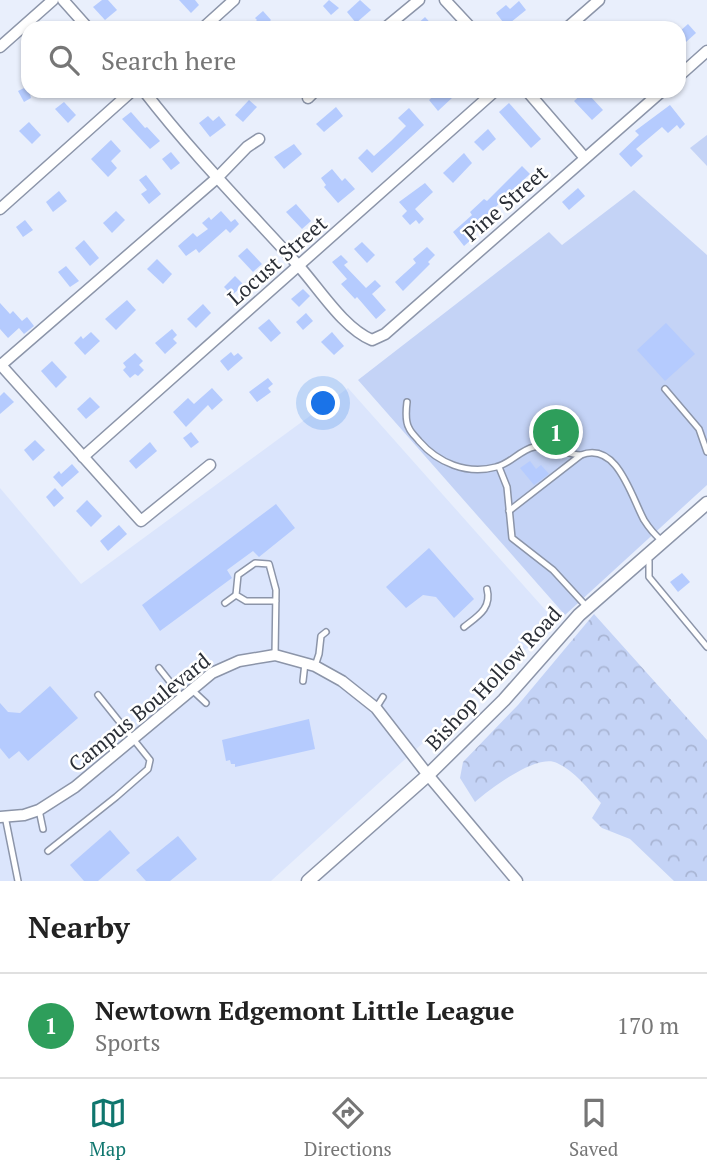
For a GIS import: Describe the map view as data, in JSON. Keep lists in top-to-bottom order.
{
  "streets": {
    "street": [
      "Pine Street",
      "Locust Street",
      "Bishop Hollow Road",
      "Campus Boulevard"
    ]
  },
  "crossings": [
    ["Pine Street", "Locust Street"],
    ["Bishop Hollow Road", "Campus Boulevard"]
  ],
  "page": {
    "search": "Search here",
    "pins": "1",
    "heading": "Nearby",
    "list": [
      {
        "mark": "1",
        "name": "Newtown Edgemont Little League",
        "note": "Sports",
        "value": "170 m"
      }
    ],
    "nav": ["Map", "Directions", "Saved"]
  }
}
